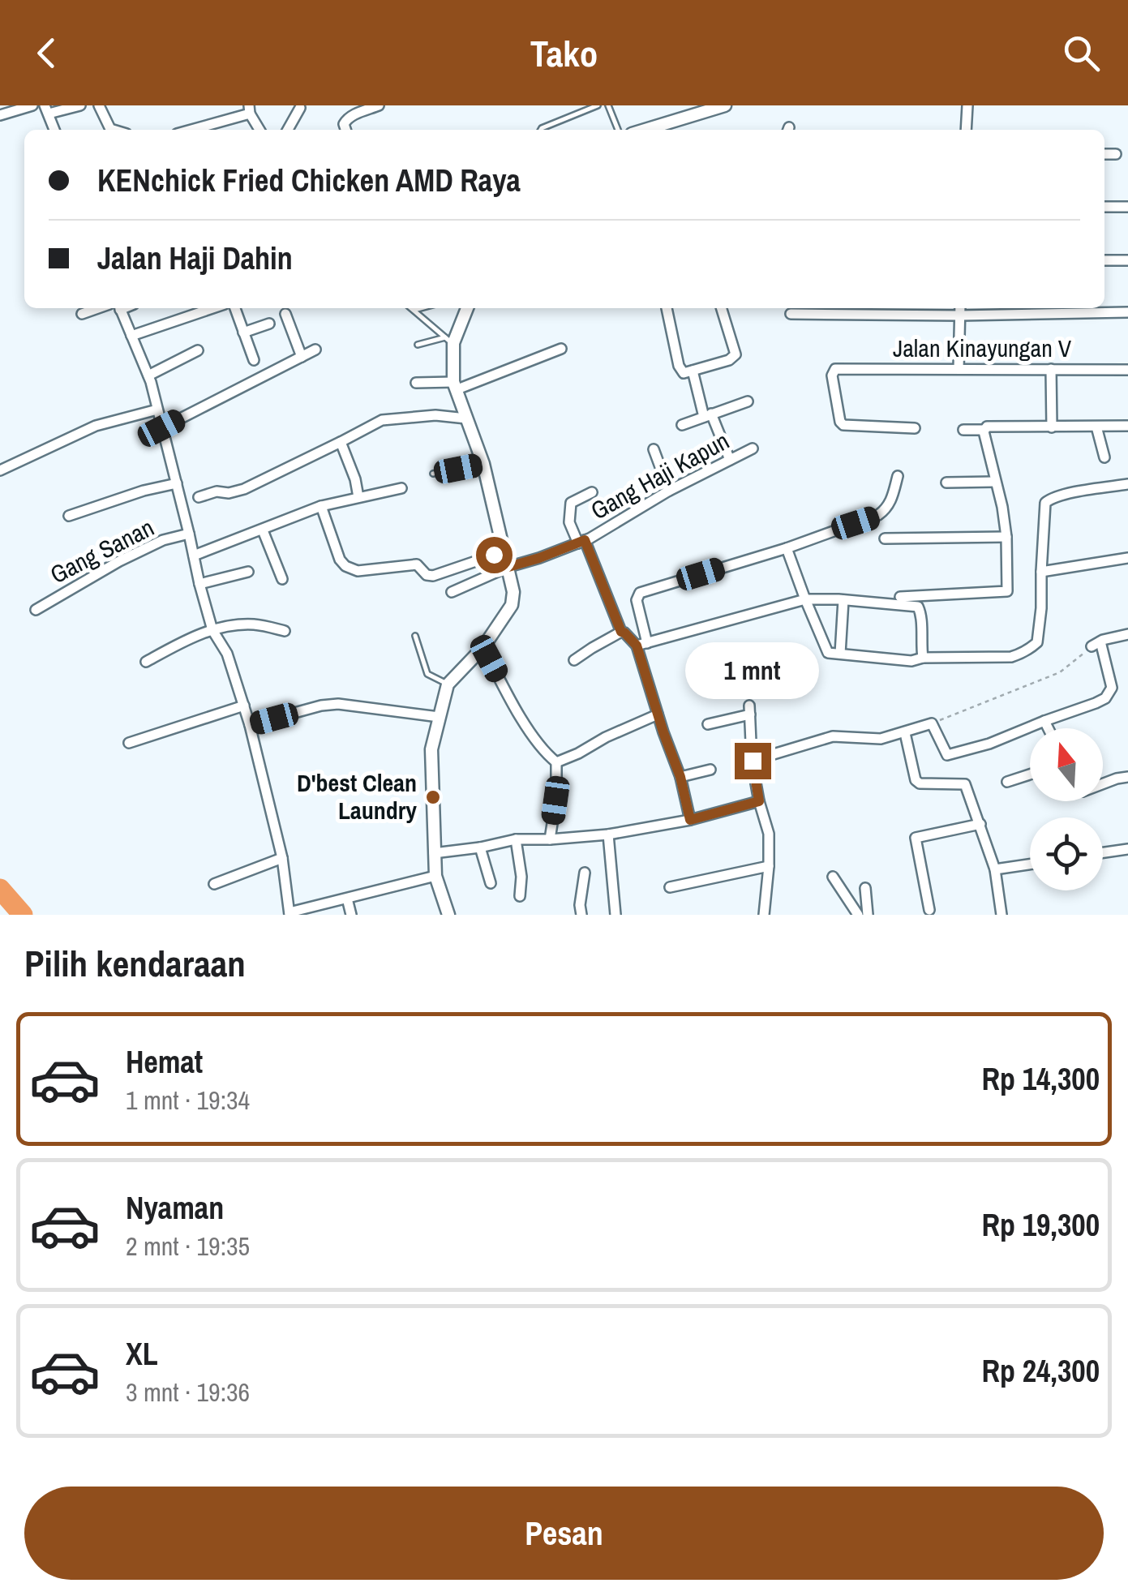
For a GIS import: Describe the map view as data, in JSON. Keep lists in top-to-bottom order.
{
  "streets": {
    "street": ["Jalan Kinayungan V", "Gang Haji Kapun", "Gang Sanan"]
  },
  "places": ["D'best Clean Laundry"],
  "north": "top",
  "page": {
    "header": "Tako",
    "banner": ["KENchick Fried Chicken AMD Raya", "Jalan Haji Dahin"],
    "bubble": "1 mnt",
    "heading": "Pilih kendaraan",
    "list": [
      {
        "name": "Hemat",
        "note": "1 mnt · 19:34",
        "value": "Rp 14,300"
      },
      {
        "name": "Nyaman",
        "note": "2 mnt · 19:35",
        "value": "Rp 19,300"
      },
      {
        "name": "XL",
        "note": "3 mnt · 19:36",
        "value": "Rp 24,300"
      }
    ],
    "buttons": "Pesan"
  }
}
